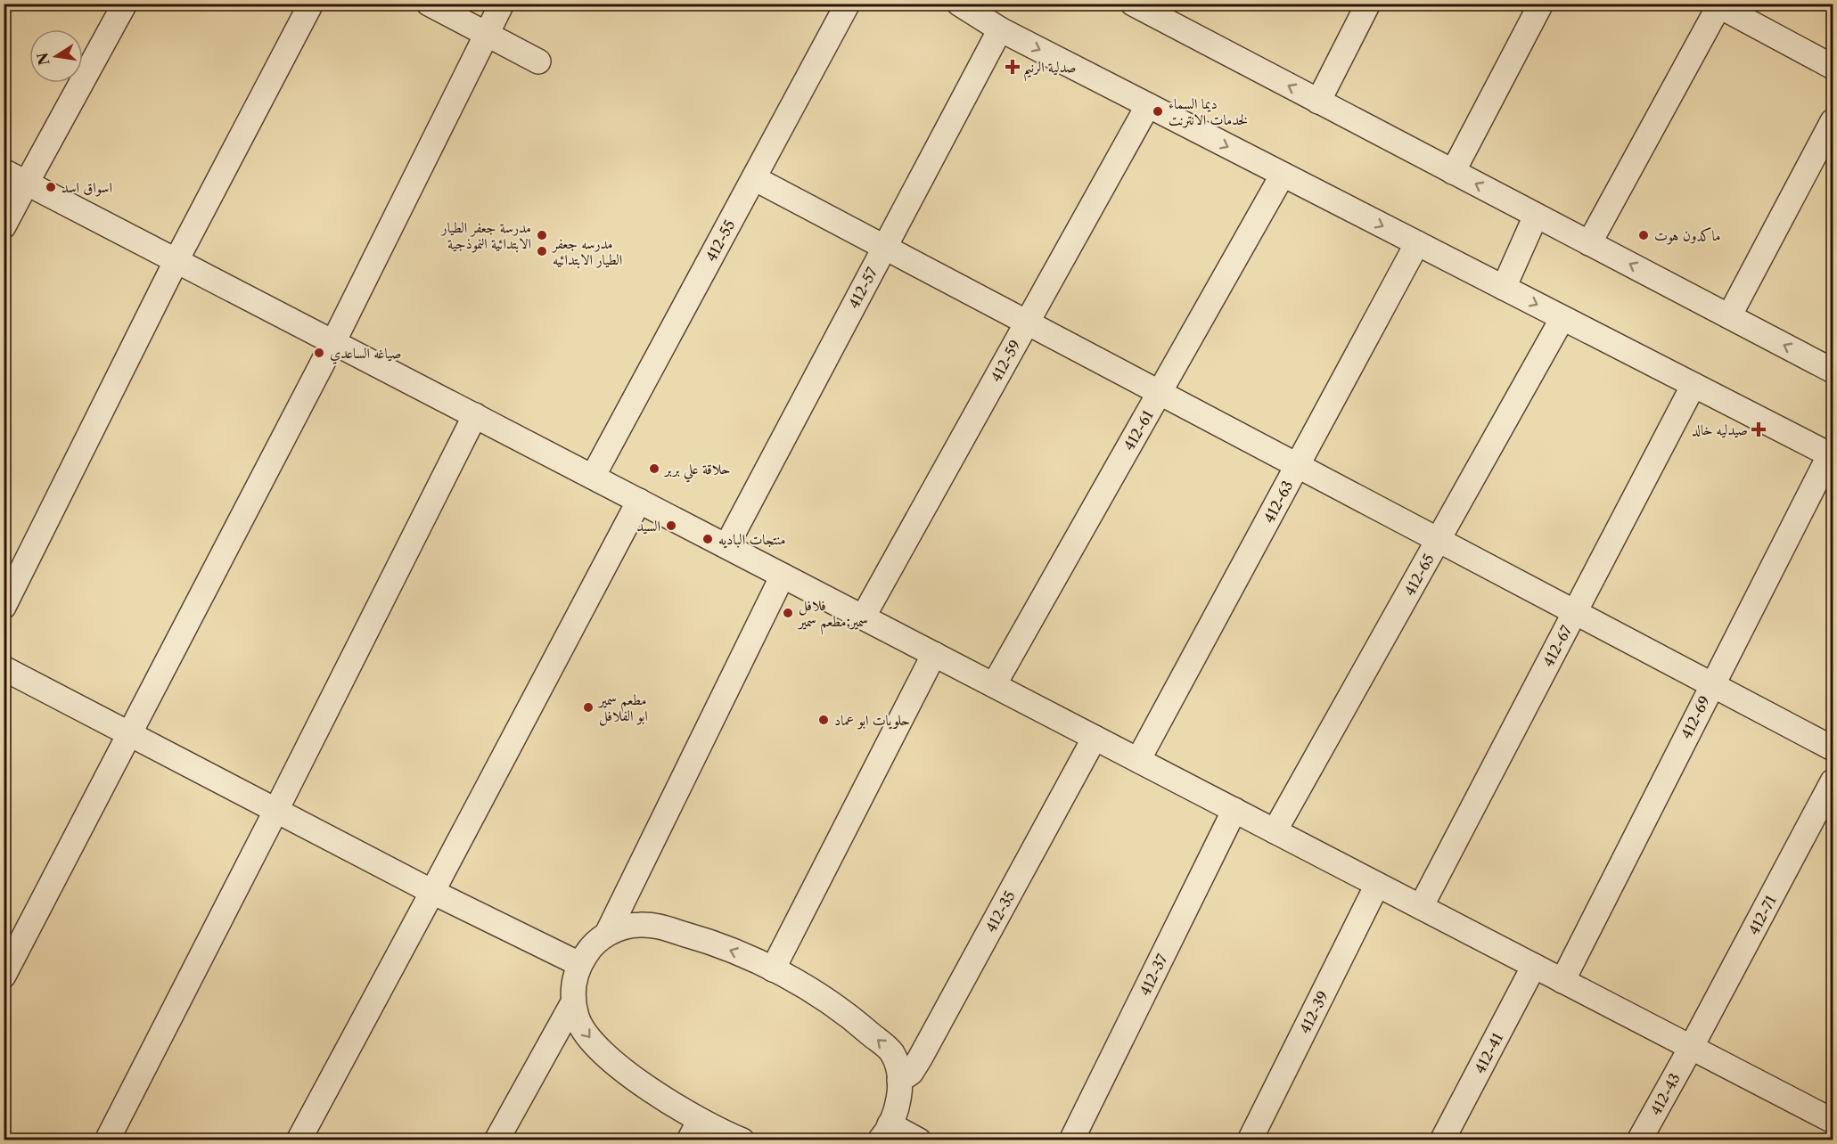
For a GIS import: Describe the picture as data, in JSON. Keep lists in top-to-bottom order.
{
  "streets": {
    "street": [
      "412-55",
      "412-57",
      "412-59",
      "412-61",
      "412-63",
      "412-65",
      "412-67",
      "412-69",
      "412-35",
      "412-71",
      "412-37",
      "412-39",
      "412-41",
      "412-43"
    ]
  },
  "crossings": [
    ["412-71", "412-43"]
  ],
  "places": {
    "health": ["صدلية الرنيم", "صيدليه خالد"],
    "other": [
      "ديما السماء لخدمات الانترنت",
      "اسواق اسد",
      "مدرسة جعفر الطيار الابتدائية النموذجية",
      "ماكدون هوت",
      "مدرسه جعفر الطيار الابتدائيه",
      "صياغه الساعدي",
      "حلاقة علي بربر",
      "السيد",
      "منتجات الباديه",
      "فلافل سمير;مطعم سمير",
      "مطعم سمير ابو الفلافل",
      "حلويات ابو عماد"
    ]
  },
  "north": "left"
}
